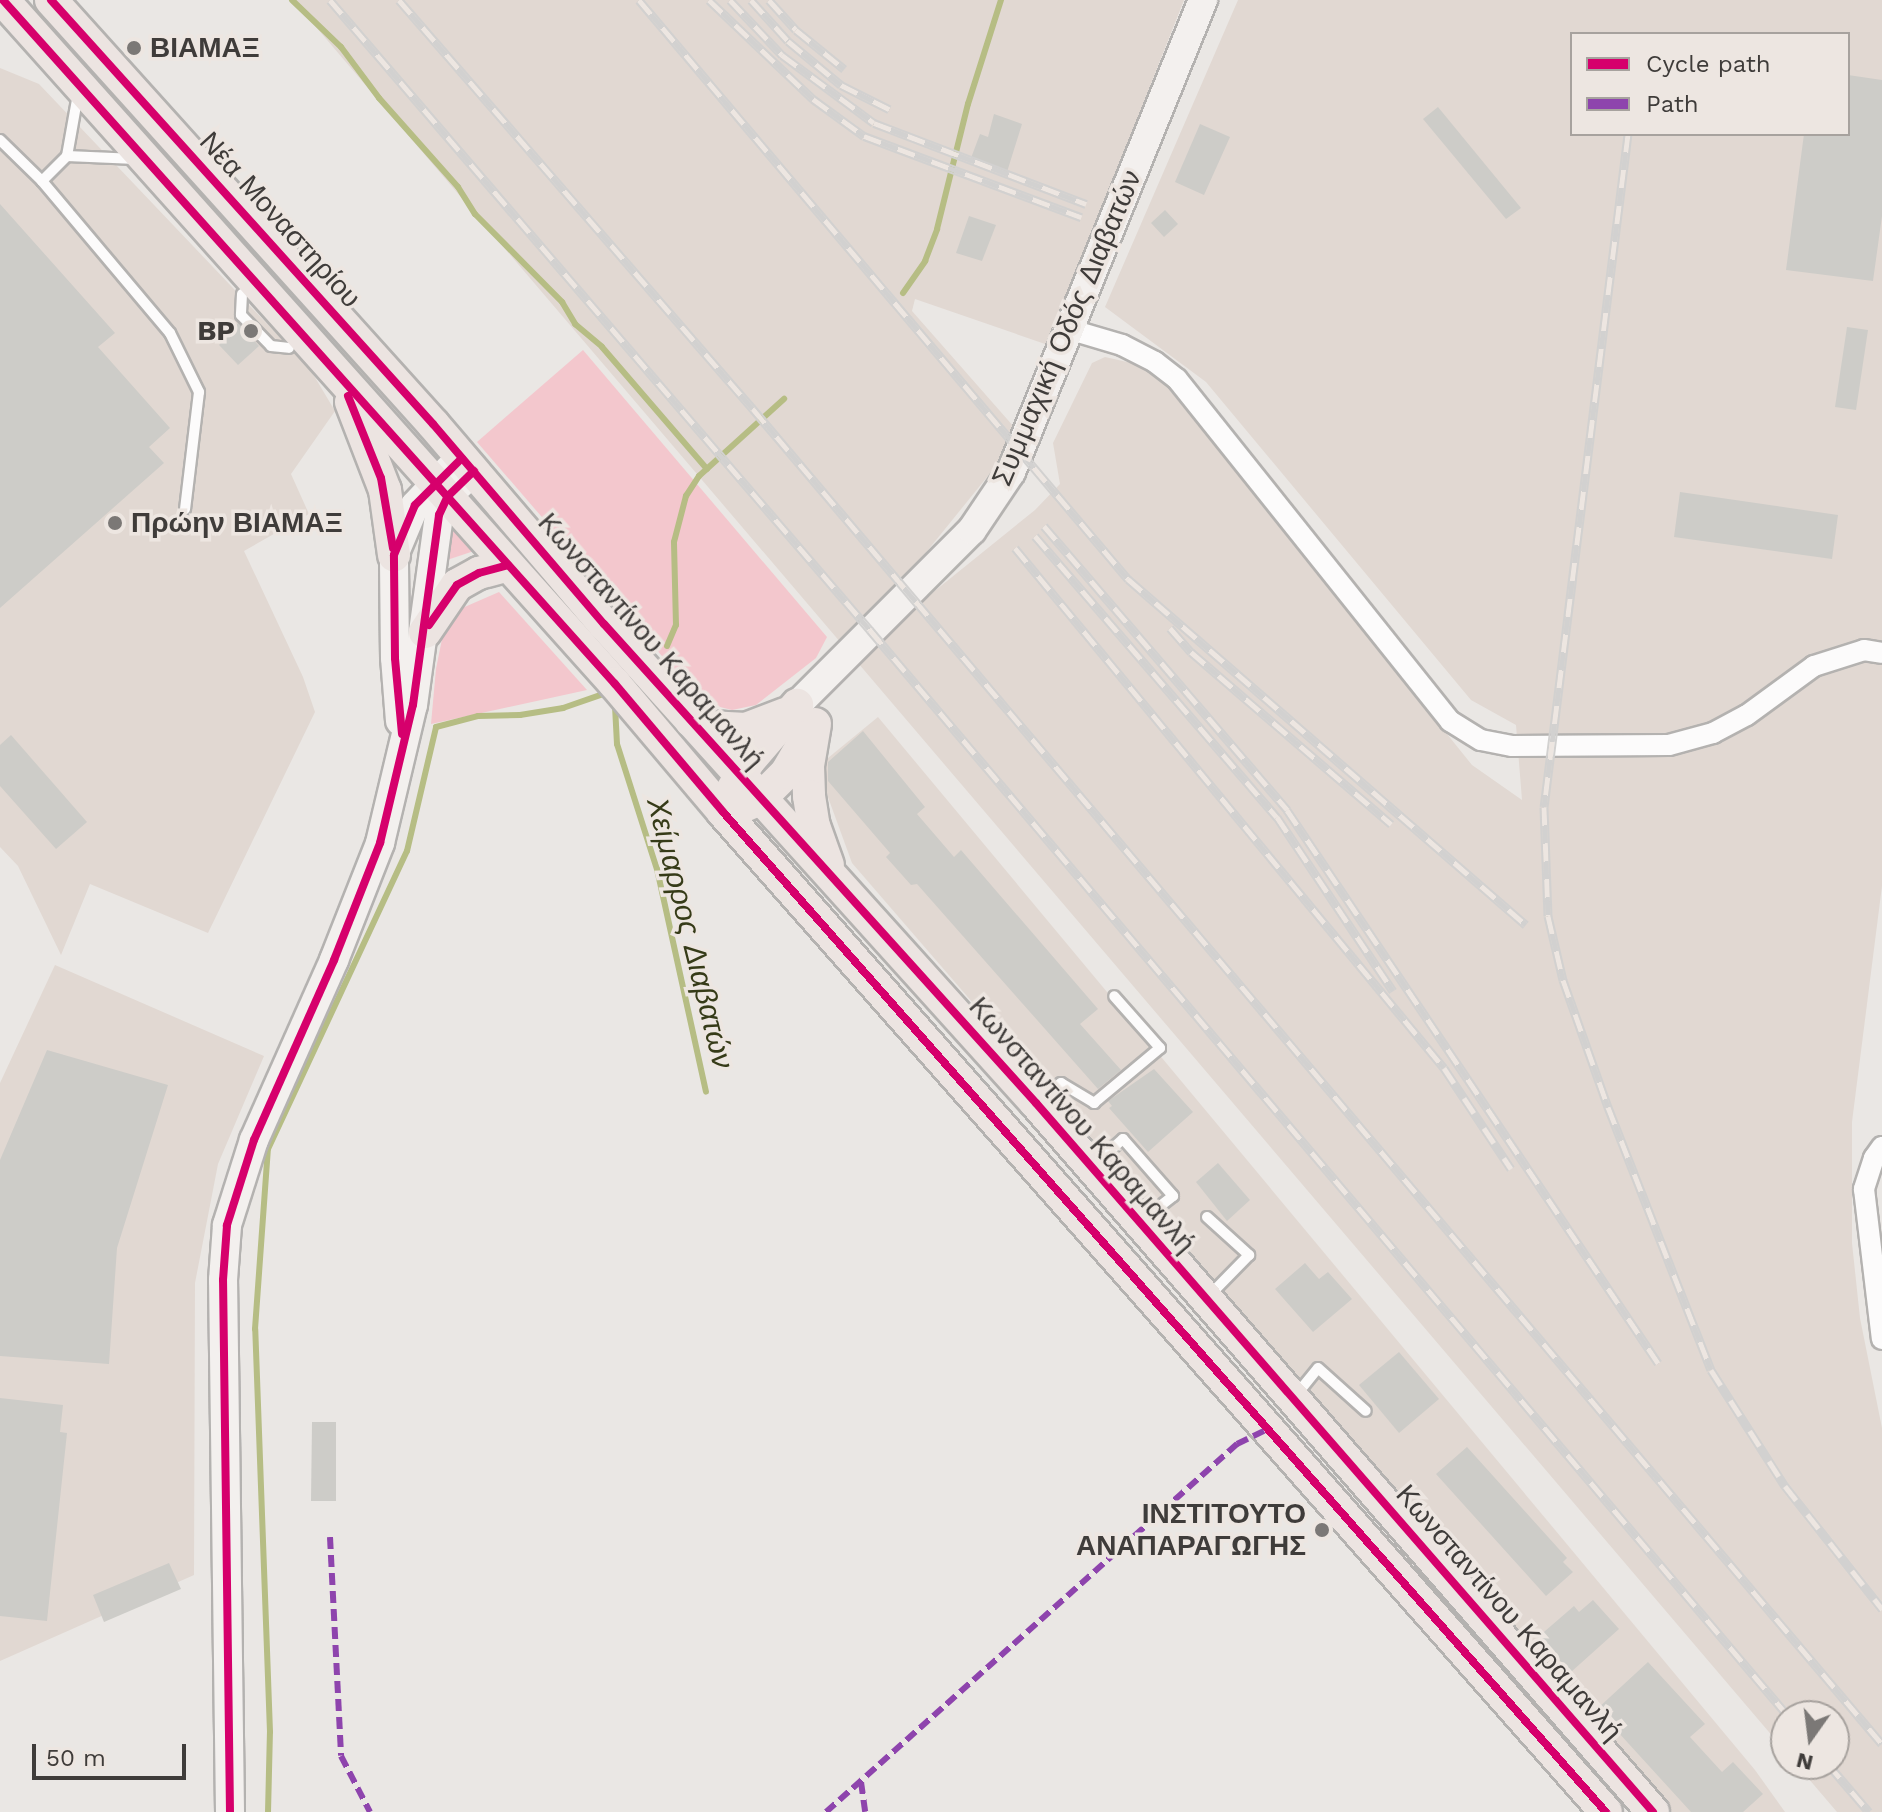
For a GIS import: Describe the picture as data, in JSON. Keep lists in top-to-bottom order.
{
  "streets": {
    "main road": ["Νέα Μοναστηρίου", "Συμμαχική Οδός Διαβατών", "Κωνσταντίνου Καραμανλή"]
  },
  "crossings": [
    ["Νέα Μοναστηρίου", "Κωνσταντίνου Καραμανλή"]
  ],
  "water": ["Χείμαρρος Διαβατών"],
  "places": [
    "ΒΙΑΜΑΞ",
    "BP",
    "Πρώην ΒΙΑΜΑΞ",
    "ΙΝΣΤΙΤΟΥΤΟ ΑΝΑΠΑΡΑΓΩΓΗΣ"
  ],
  "legend": ["Cycle path", "Path"],
  "scale_bar": "50 m",
  "north": "bottom"
}
